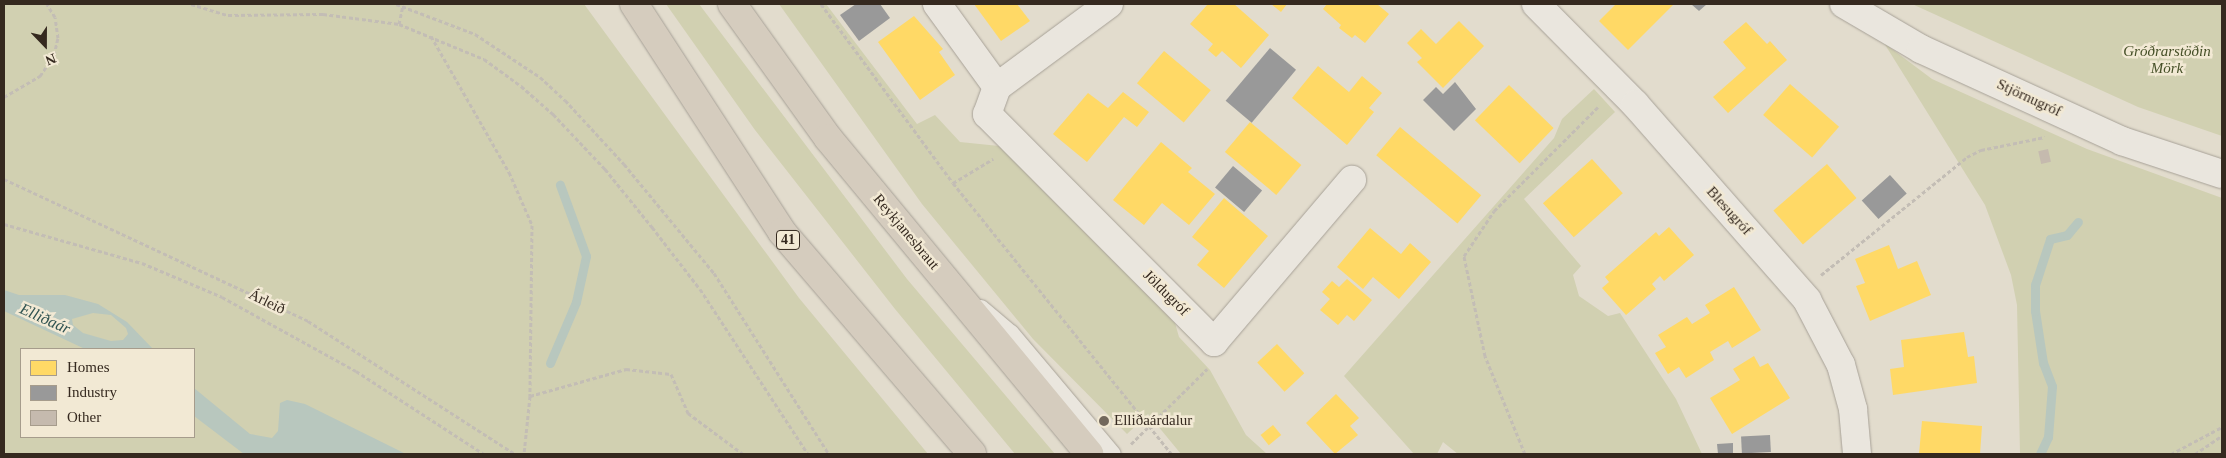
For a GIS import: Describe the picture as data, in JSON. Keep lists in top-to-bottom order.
{
  "streets": {
    "highway": ["Reykjanesbraut", "41"],
    "street": ["Stjörnugróf", "Blesugróf", "Jöldugróf"],
    "path": ["Árleið"]
  },
  "water": ["Elliðaár"],
  "parks": ["Gróðrarstöðin Mörk"],
  "places": ["Elliðaárdalur"],
  "legend": ["Homes", "Industry", "Other"],
  "north": "bottom"
}
